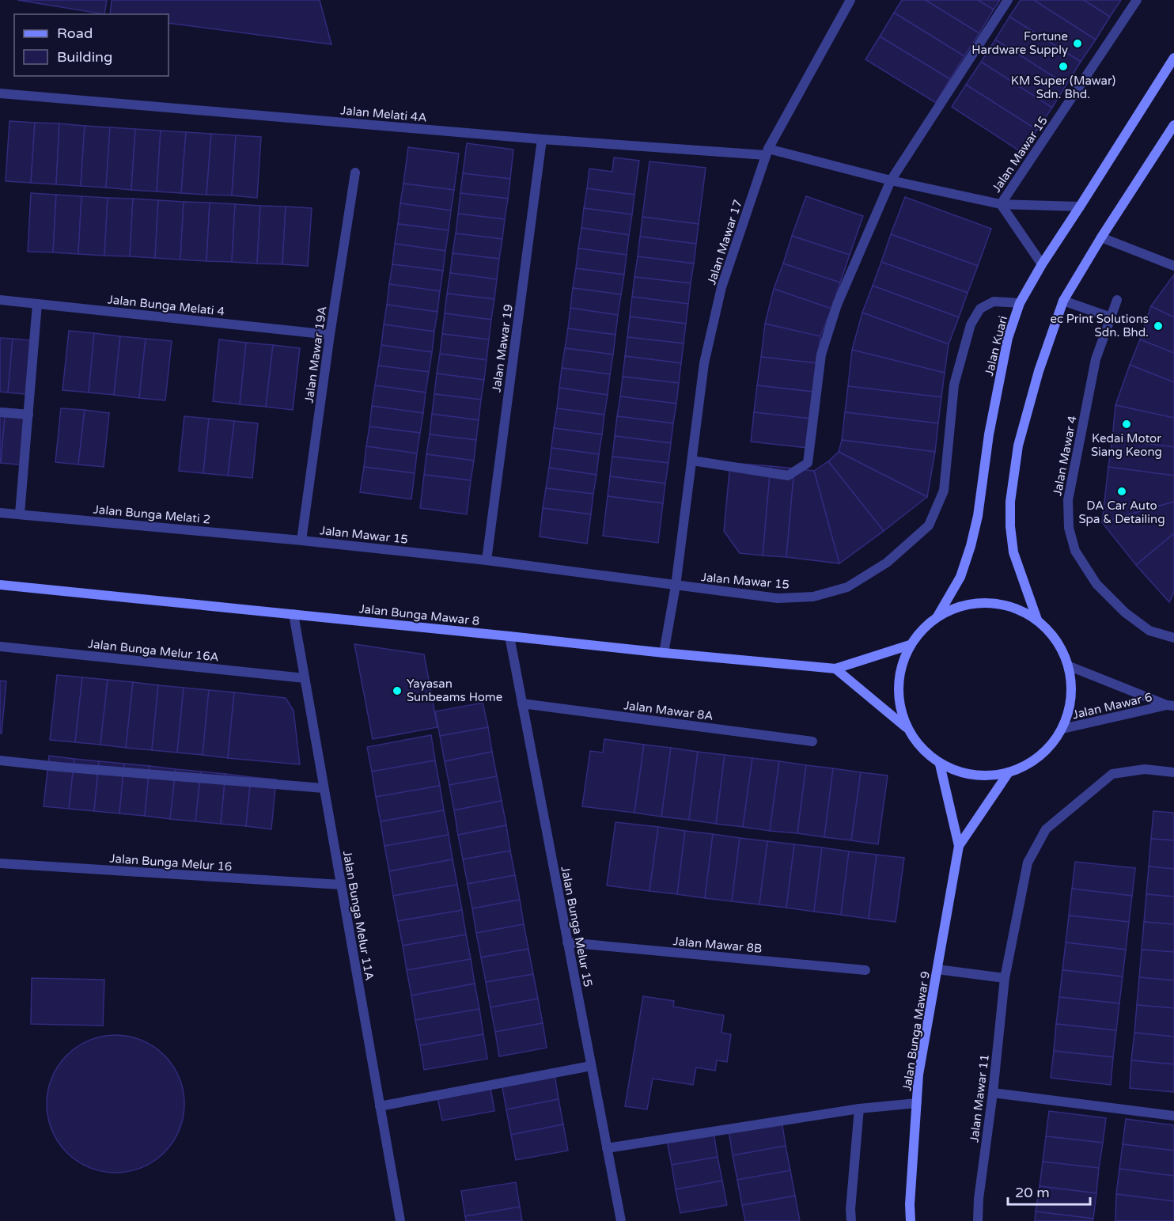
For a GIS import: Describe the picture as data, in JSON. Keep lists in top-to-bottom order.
{
  "streets": {
    "street": [
      "Jalan Melati 4A",
      "Jalan Mawar 15",
      "Jalan Mawar 17",
      "Jalan Bunga Melati 4",
      "Jalan Kuari",
      "Jalan Mawar 19",
      "Jalan Mawar 19A",
      "Jalan Mawar 4",
      "Jalan Bunga Melati 2",
      "Jalan Bunga Mawar 8",
      "Jalan Bunga Melur 16A",
      "Jalan Mawar 6",
      "Jalan Mawar 8A",
      "Jalan Bunga Melur 16",
      "Jalan Bunga Melur 11A",
      "Jalan Bunga Melur 15",
      "Jalan Mawar 8B",
      "Jalan Bunga Mawar 9",
      "Jalan Mawar 11"
    ]
  },
  "crossings": [
    ["Jalan Melati 4A", "Jalan Mawar 17"],
    ["Jalan Melati 4A", "Jalan Mawar 19"],
    ["Jalan Mawar 15", "Jalan Mawar 17"],
    ["Jalan Mawar 15", "Jalan Kuari"],
    ["Jalan Mawar 15", "Jalan Mawar 19"],
    ["Jalan Mawar 15", "Jalan Mawar 19A"],
    ["Jalan Mawar 15", "Jalan Bunga Melati 2"],
    ["Jalan Mawar 17", "Jalan Bunga Mawar 8"],
    ["Jalan Bunga Melati 4", "Jalan Mawar 19A"],
    ["Jalan Mawar 19A", "Jalan Bunga Melati 2"],
    ["Jalan Bunga Mawar 8", "Jalan Bunga Melur 11A"],
    ["Jalan Bunga Mawar 8", "Jalan Bunga Melur 15"],
    ["Jalan Bunga Melur 16A", "Jalan Bunga Melur 11A"],
    ["Jalan Mawar 8A", "Jalan Bunga Melur 15"],
    ["Jalan Bunga Melur 16", "Jalan Bunga Melur 11A"],
    ["Jalan Bunga Melur 15", "Jalan Mawar 8B"]
  ],
  "places": [
    "Fortune Hardware Supply",
    "KM Super (Mawar) Sdn. Bhd.",
    "ec Print Solutions Sdn. Bhd.",
    "Kedai Motor Siang Keong",
    "DA Car Auto Spa & Detailing",
    "Yayasan Sunbeams Home"
  ],
  "legend": ["Road", "Building"],
  "scale_bar": "20 m"
}
